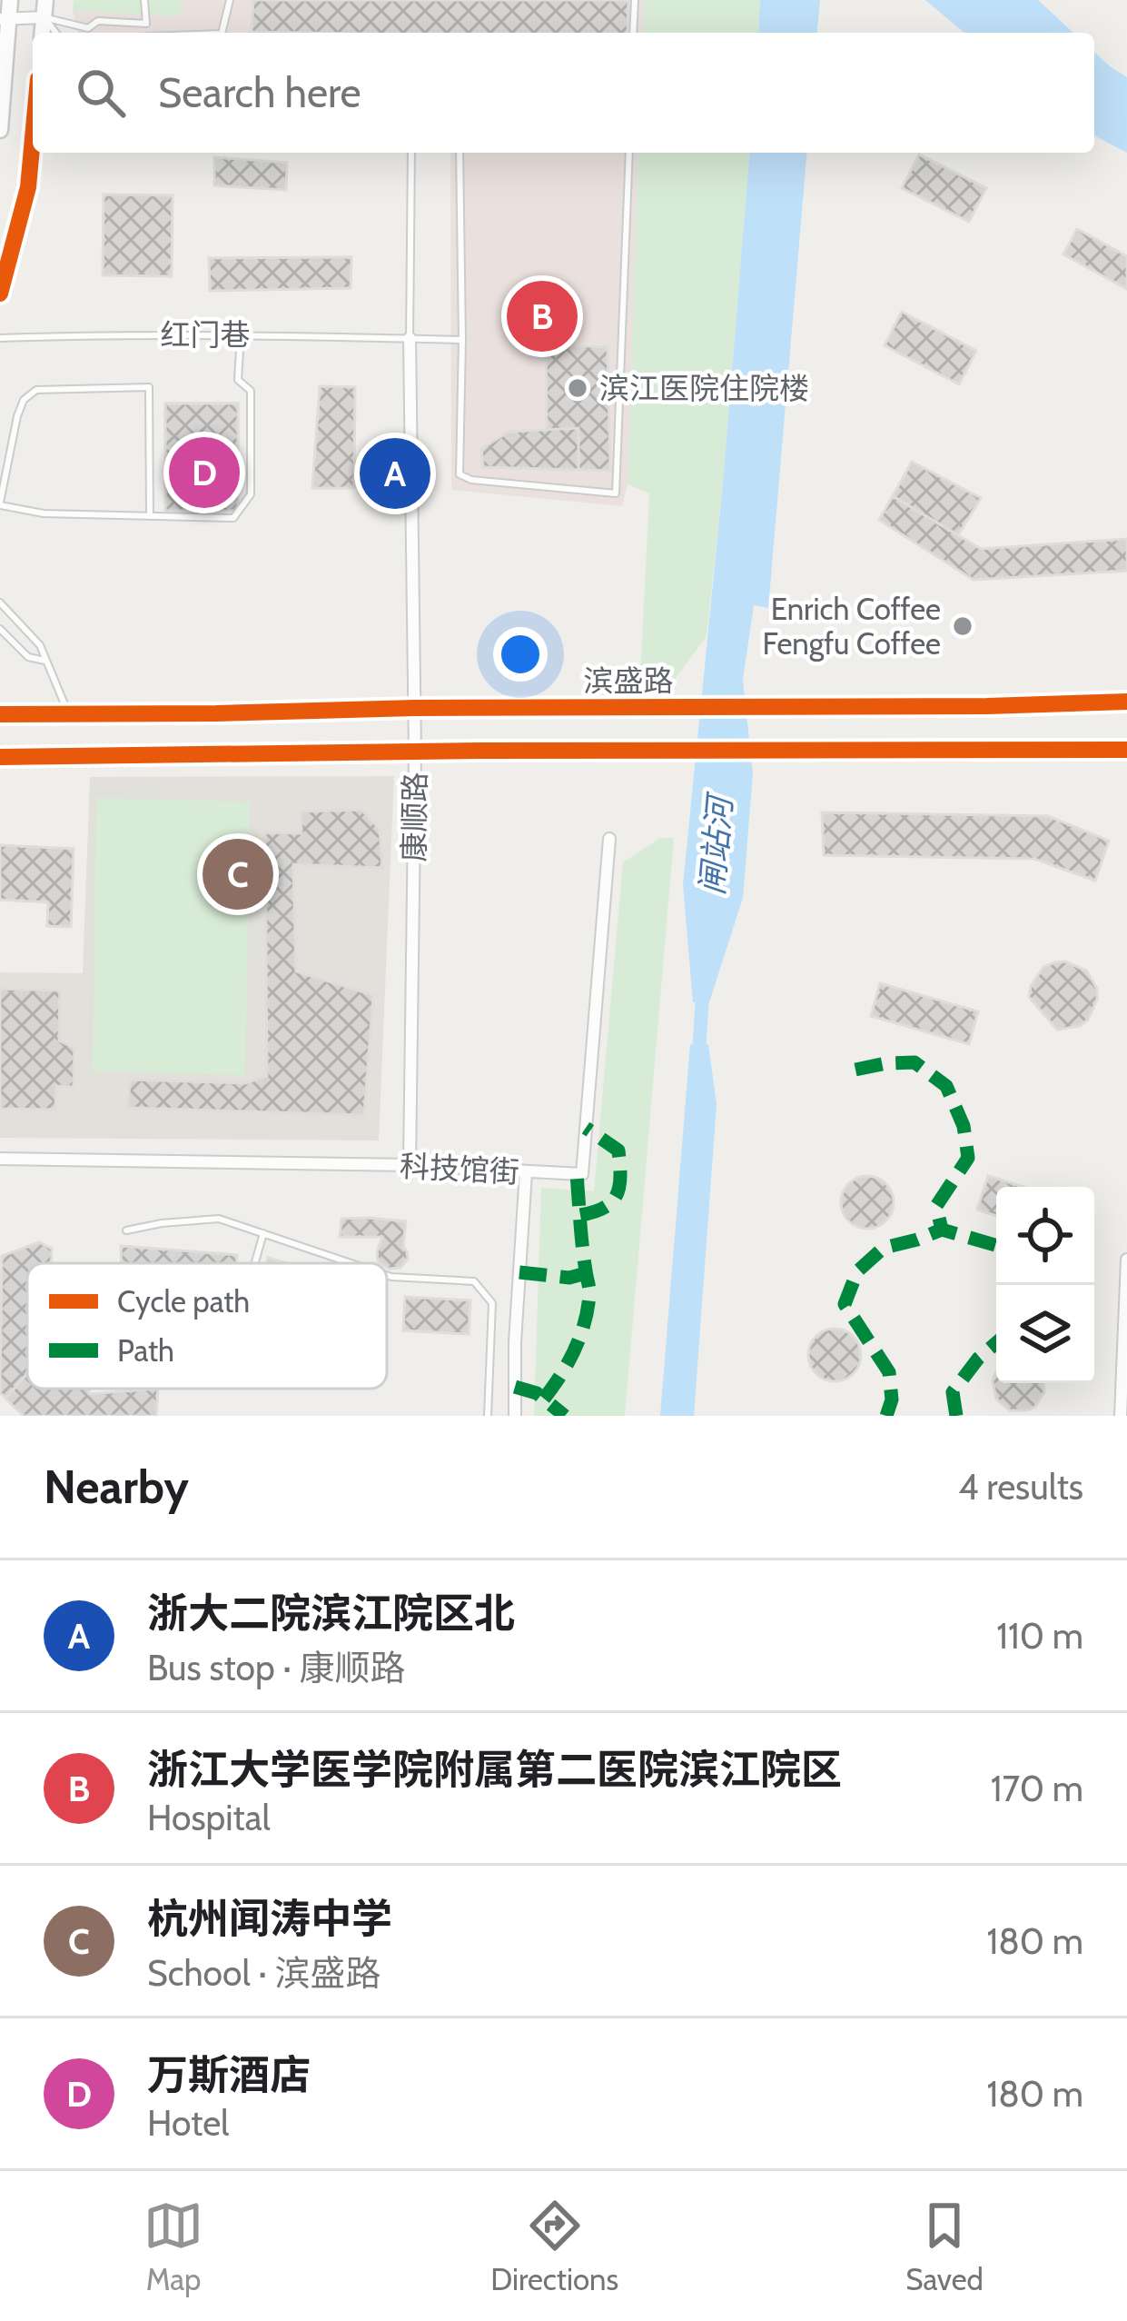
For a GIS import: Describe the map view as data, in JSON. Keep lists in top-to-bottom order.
{
  "streets": {
    "main road": ["滨盛路"],
    "street": ["康顺路", "科技馆街"],
    "lane": ["红门巷"]
  },
  "crossings": [
    ["红门巷", "康顺路"],
    ["滨盛路", "康顺路"],
    ["康顺路", "科技馆街"]
  ],
  "water": ["闸站河"],
  "places": ["滨江医院住院楼", "Enrich Coffee Fengfu Coffee"],
  "legend": ["Cycle path", "Path"],
  "page": {
    "search": "Search here",
    "pins": [
      "B",
      "D",
      "A",
      "C"
    ],
    "heading": ["Nearby", "4 results"],
    "list": [
      {
        "mark": "A",
        "name": "浙大二院滨江院区北",
        "note": "Bus stop · 康顺路",
        "value": "110 m"
      },
      {
        "mark": "B",
        "name": "浙江大学医学院附属第二医院滨江院区",
        "note": "Hospital",
        "value": "170 m"
      },
      {
        "mark": "C",
        "name": "杭州闻涛中学",
        "note": "School · 滨盛路",
        "value": "180 m"
      },
      {
        "mark": "D",
        "name": "万斯酒店",
        "note": "Hotel",
        "value": "180 m"
      }
    ],
    "nav": ["Map", "Directions", "Saved"]
  }
}
